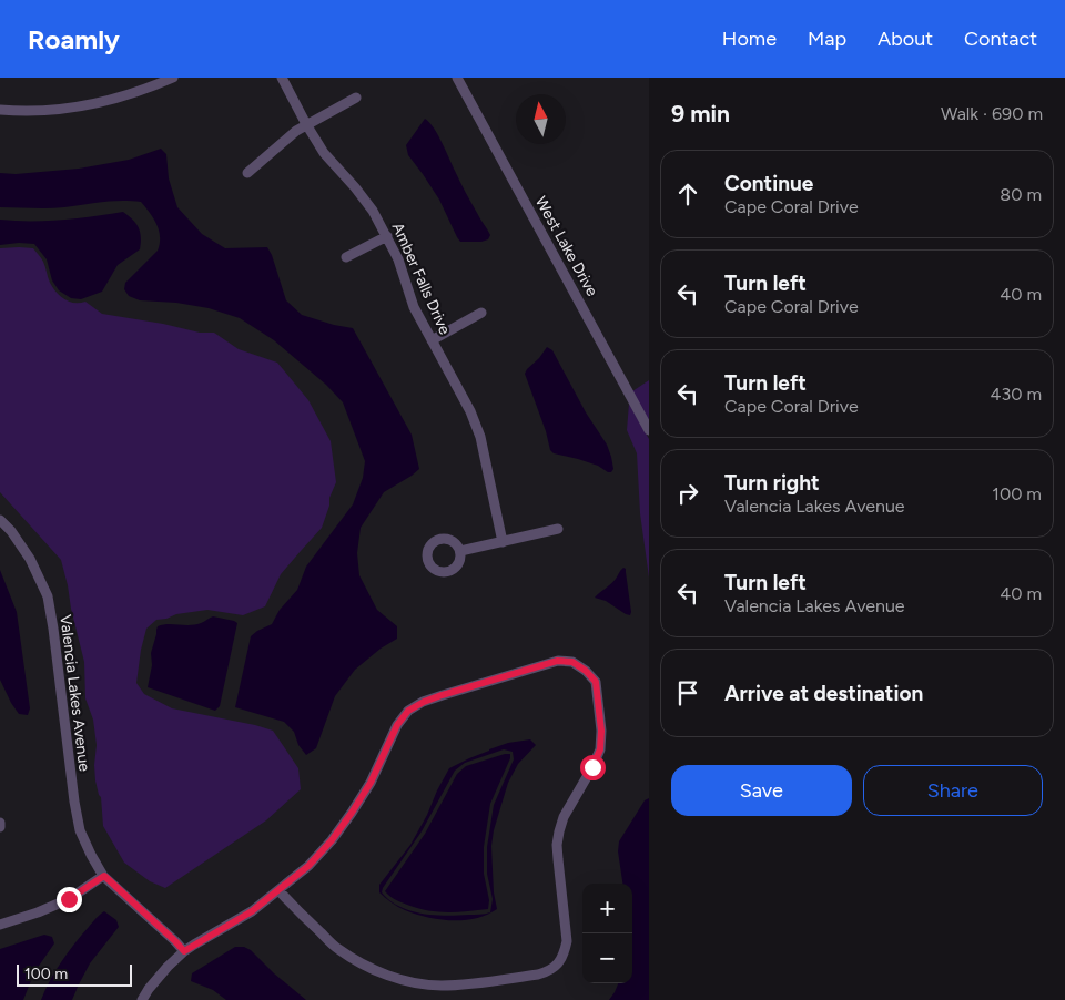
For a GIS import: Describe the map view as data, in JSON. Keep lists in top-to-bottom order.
{
  "streets": {
    "street": ["West Lake Drive", "Amber Falls Drive", "Valencia Lakes Avenue"]
  },
  "scale_bar": "100 m",
  "north": "top",
  "page": {
    "header": "Roamly",
    "nav": [
      "Home",
      "Map",
      "About",
      "Contact"
    ],
    "heading": ["9 min", "Walk · 690 m"],
    "list": [
      ["Continue", "Cape Coral Drive", "80 m"],
      ["Turn left", "Cape Coral Drive", "40 m"],
      ["Turn left", "Cape Coral Drive", "430 m"],
      ["Turn right", "Valencia Lakes Avenue", "100 m"],
      ["Turn left", "Valencia Lakes Avenue", "40 m"],
      "Arrive at destination"
    ],
    "buttons": ["Save", "Share"],
    "map_buttons": ["+", "−"],
    "scale": "100 m"
  }
}
